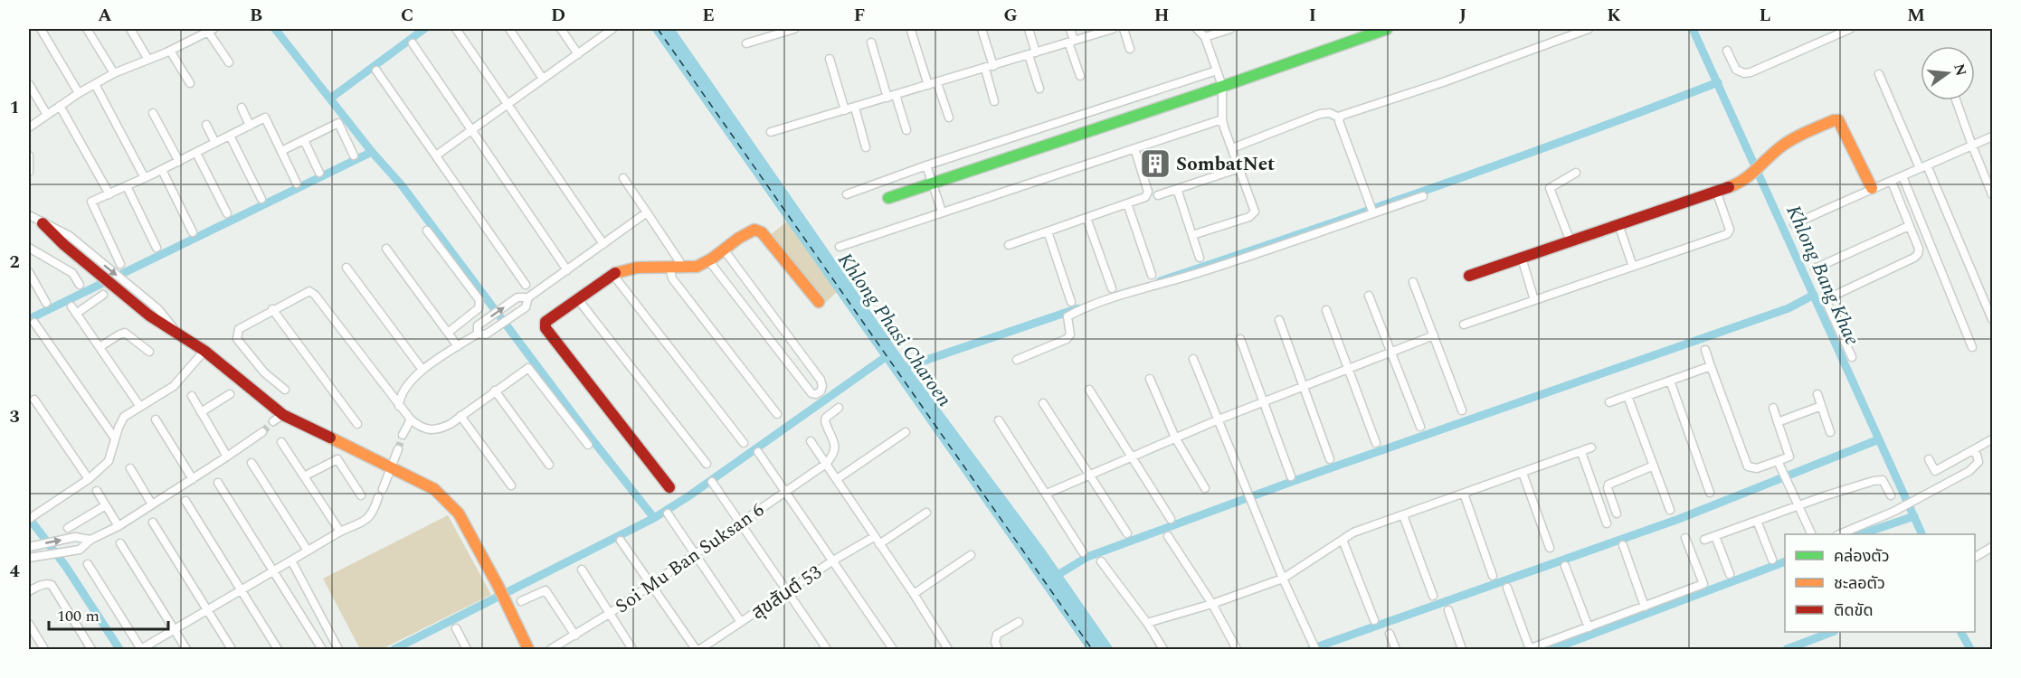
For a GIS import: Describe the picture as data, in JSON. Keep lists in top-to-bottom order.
{
  "streets": {
    "street": ["Soi Mu Ban Suksan 6", "สุขสันต์ 53"]
  },
  "water": ["Khlong Bang Khae", "Khlong Phasi Charoen"],
  "places": {
    "building": ["SombatNet"]
  },
  "legend": ["คล่องตัว", "ชะลอตัว", "ติดขัด"],
  "scale_bar": "100 m",
  "north": "right",
  "grid": {
    "columns": [
      "A",
      "B",
      "C",
      "D",
      "E",
      "F",
      "G",
      "H",
      "I",
      "J",
      "K",
      "L",
      "M"
    ],
    "rows": [
      "1",
      "2",
      "3",
      "4"
    ]
  }
}
